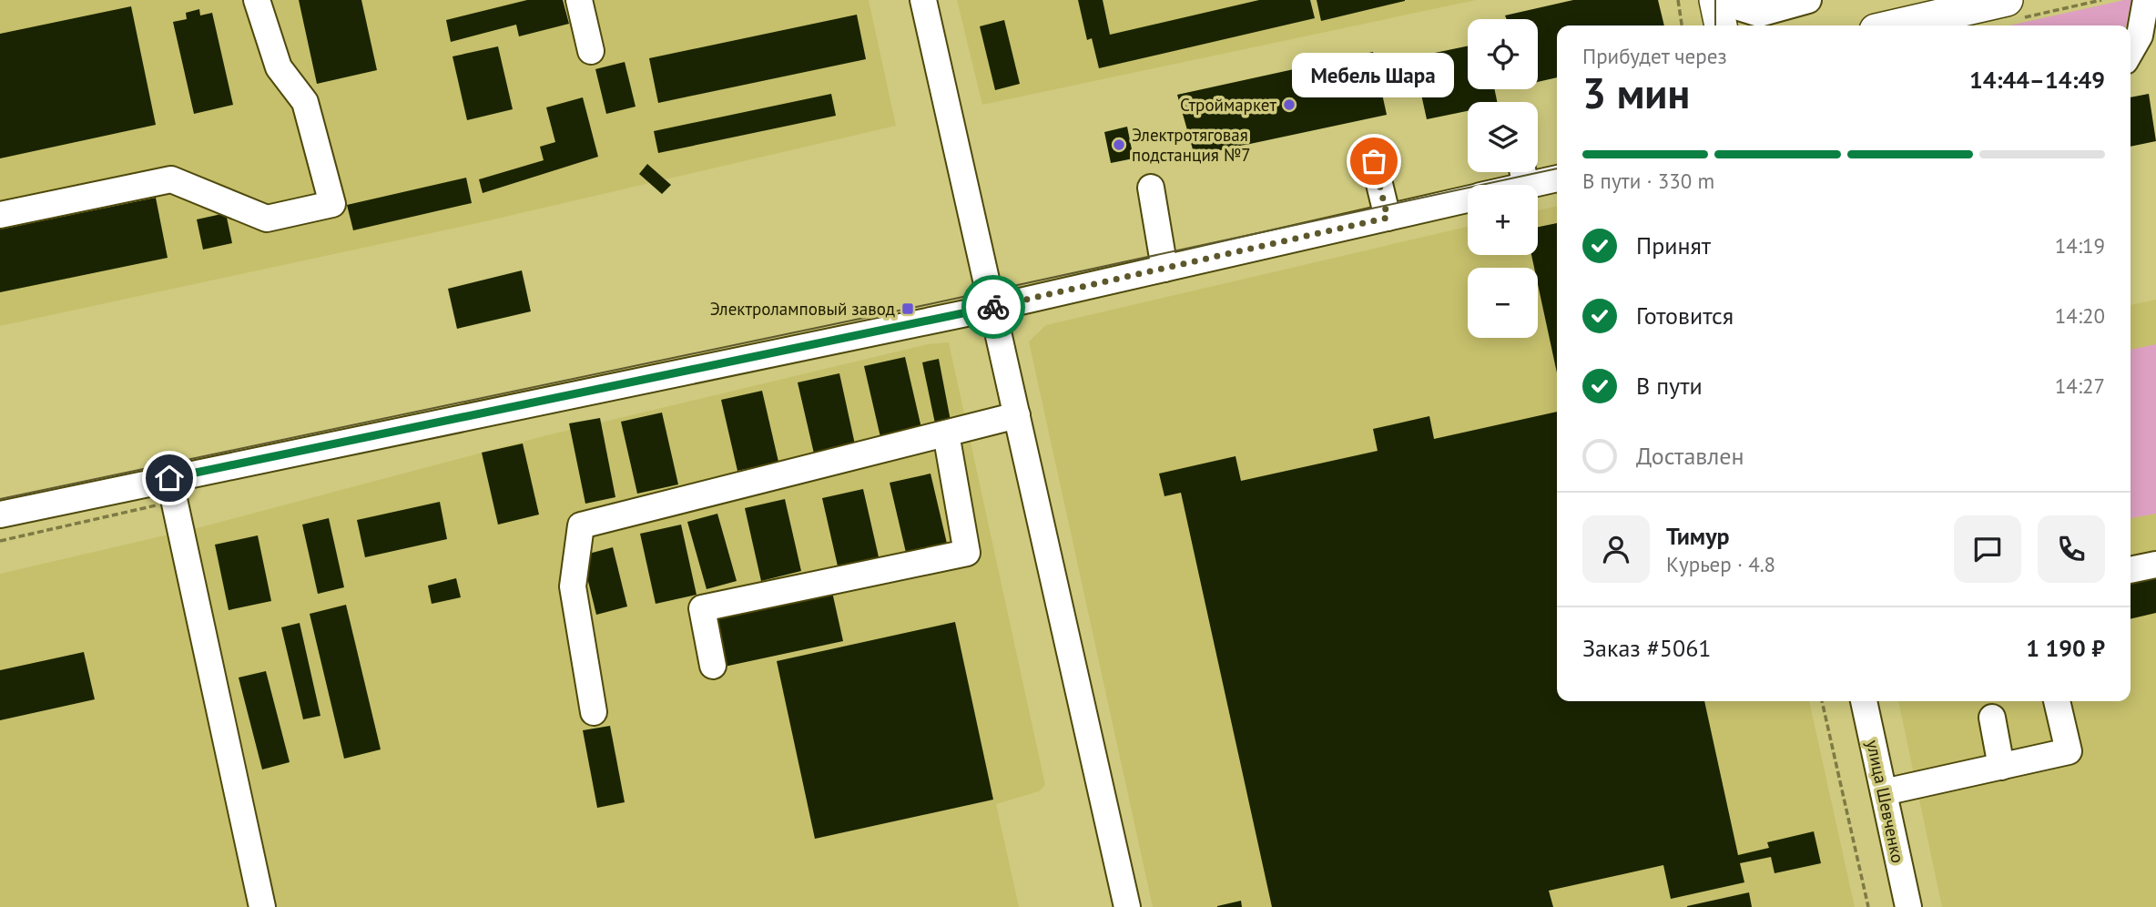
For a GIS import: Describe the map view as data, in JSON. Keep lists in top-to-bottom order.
{
  "streets": {
    "street": ["улица Шевченко"]
  },
  "places": {
    "other": ["Строймаркет", "Электротяговая подстанция №7", "Мебель Шара"],
    "transit": ["Электроламповый завод"]
  },
  "page": {
    "map_buttons": ["+", "−"],
    "heading": ["3 мин", "Прибудет через", "14:44–14:49"],
    "panel": [
      "Тимур",
      "Курьер · 4.8",
      "Заказ #5061",
      "1 190 ₽"
    ],
    "bubble": "Мебель Шара",
    "bar": "В пути · 330 m",
    "list": [
      ["Принят", "14:19"],
      ["Готовится", "14:20"],
      ["В пути", "14:27"],
      "Доставлен"
    ]
  }
}
